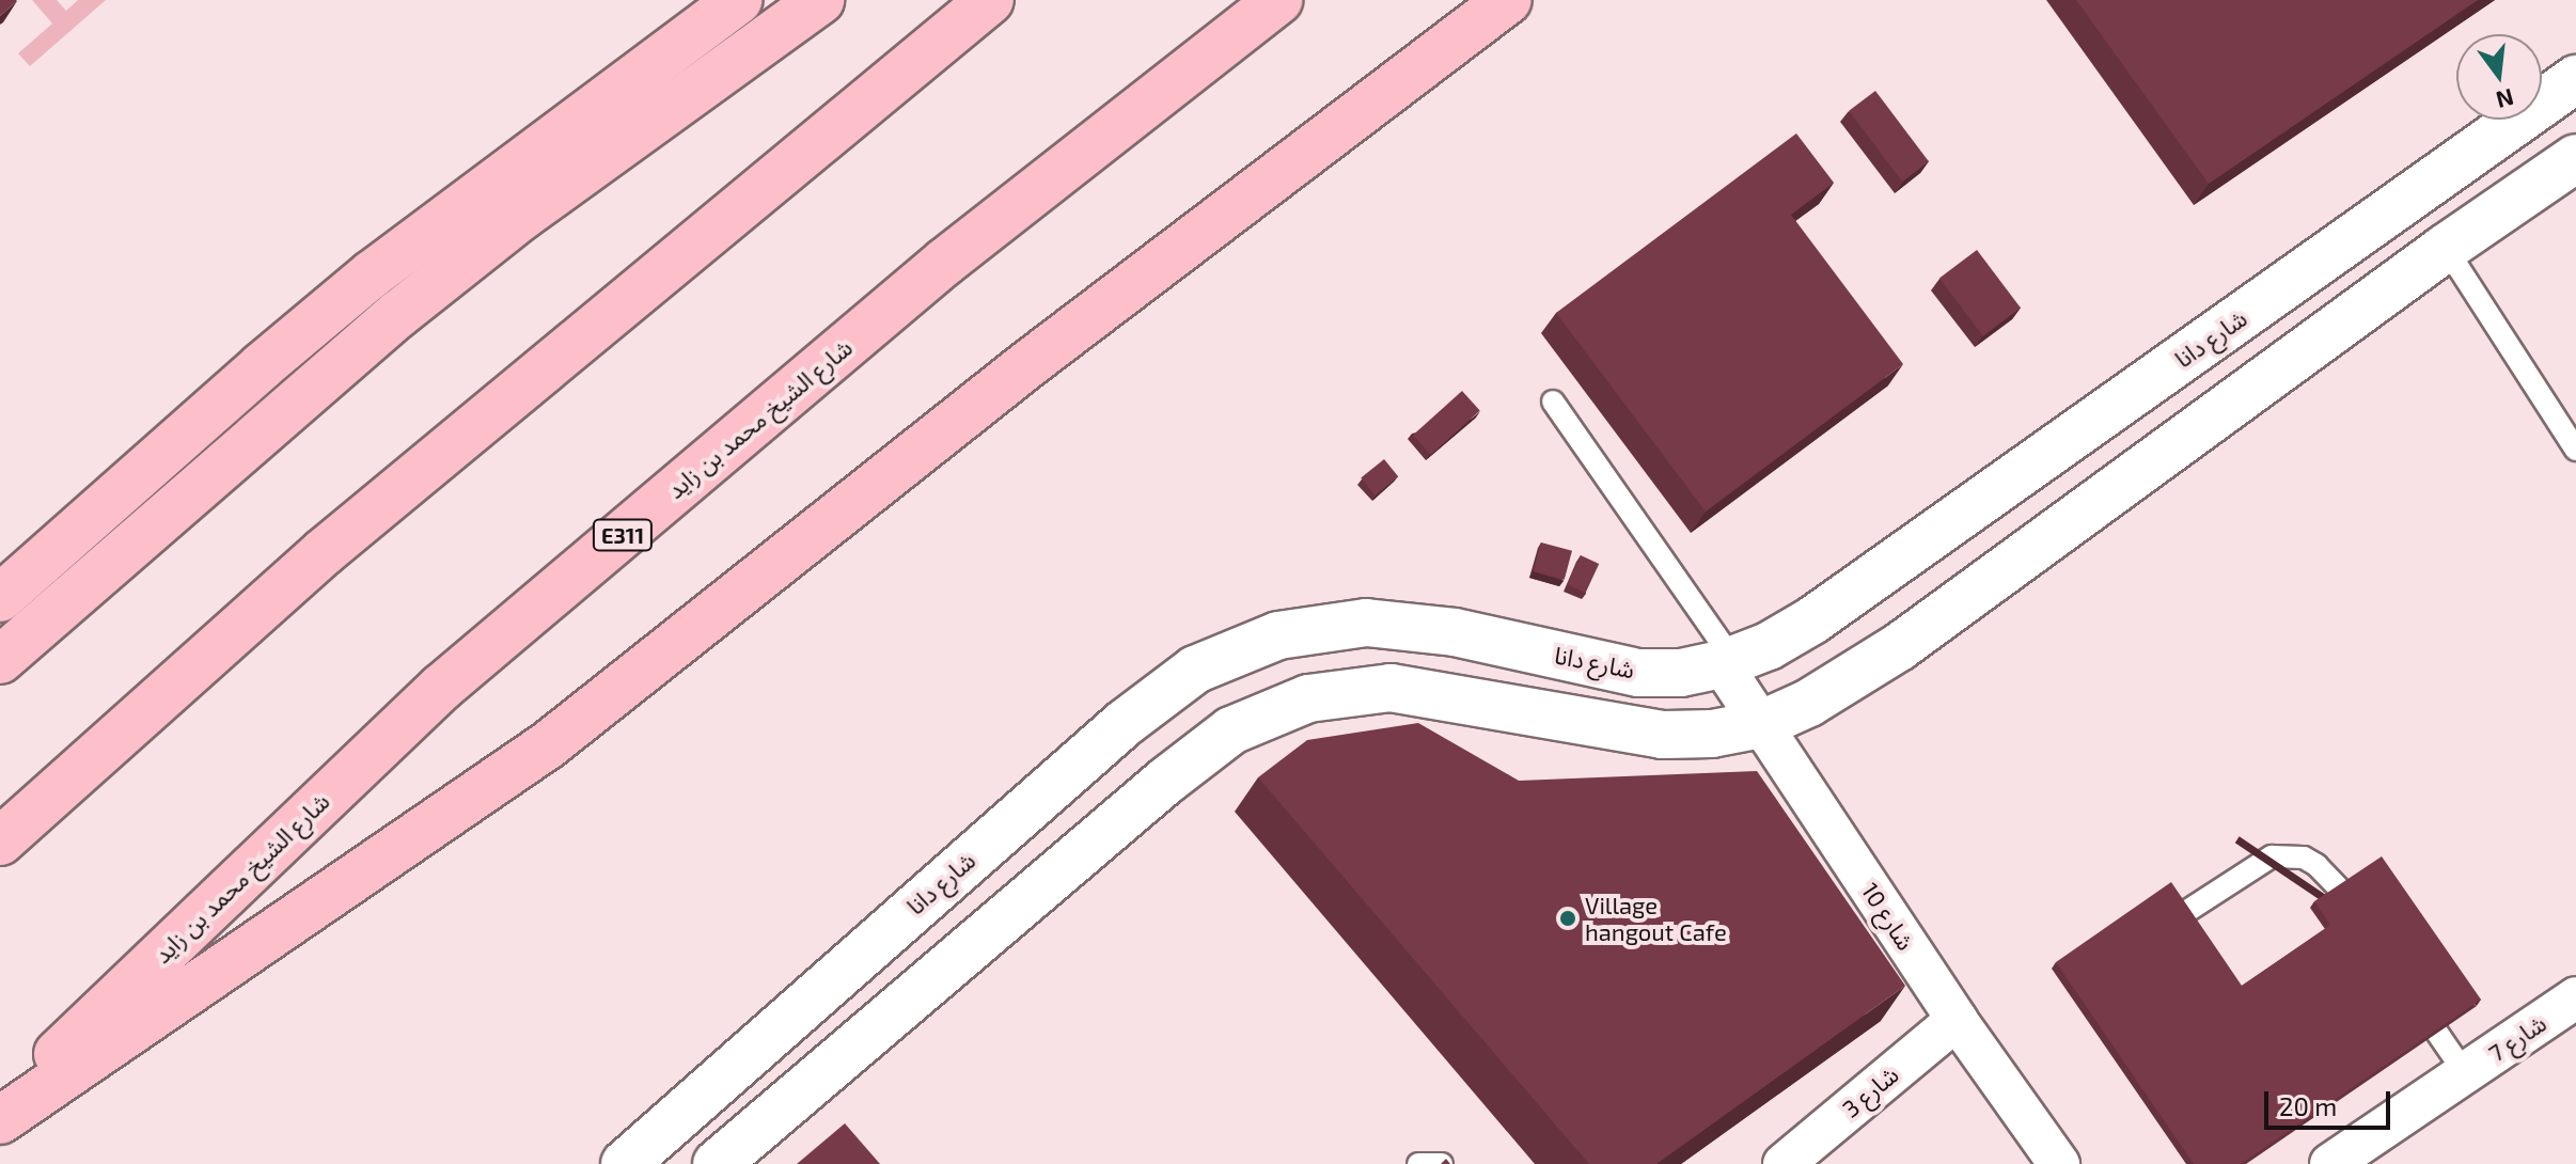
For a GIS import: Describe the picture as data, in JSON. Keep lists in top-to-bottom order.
{
  "streets": {
    "highway": ["شارع الشيخ محمد بن زايد", "E311"],
    "street": [
      "شارع دانا",
      "شارع 10",
      "شارع 7",
      "شارع 3"
    ]
  },
  "crossings": [
    ["شارع دانا", "شارع 10"],
    ["شارع 10", "شارع 3"]
  ],
  "places": ["Village hangout Cafe"],
  "scale_bar": "20 m",
  "north": "bottom"
}
